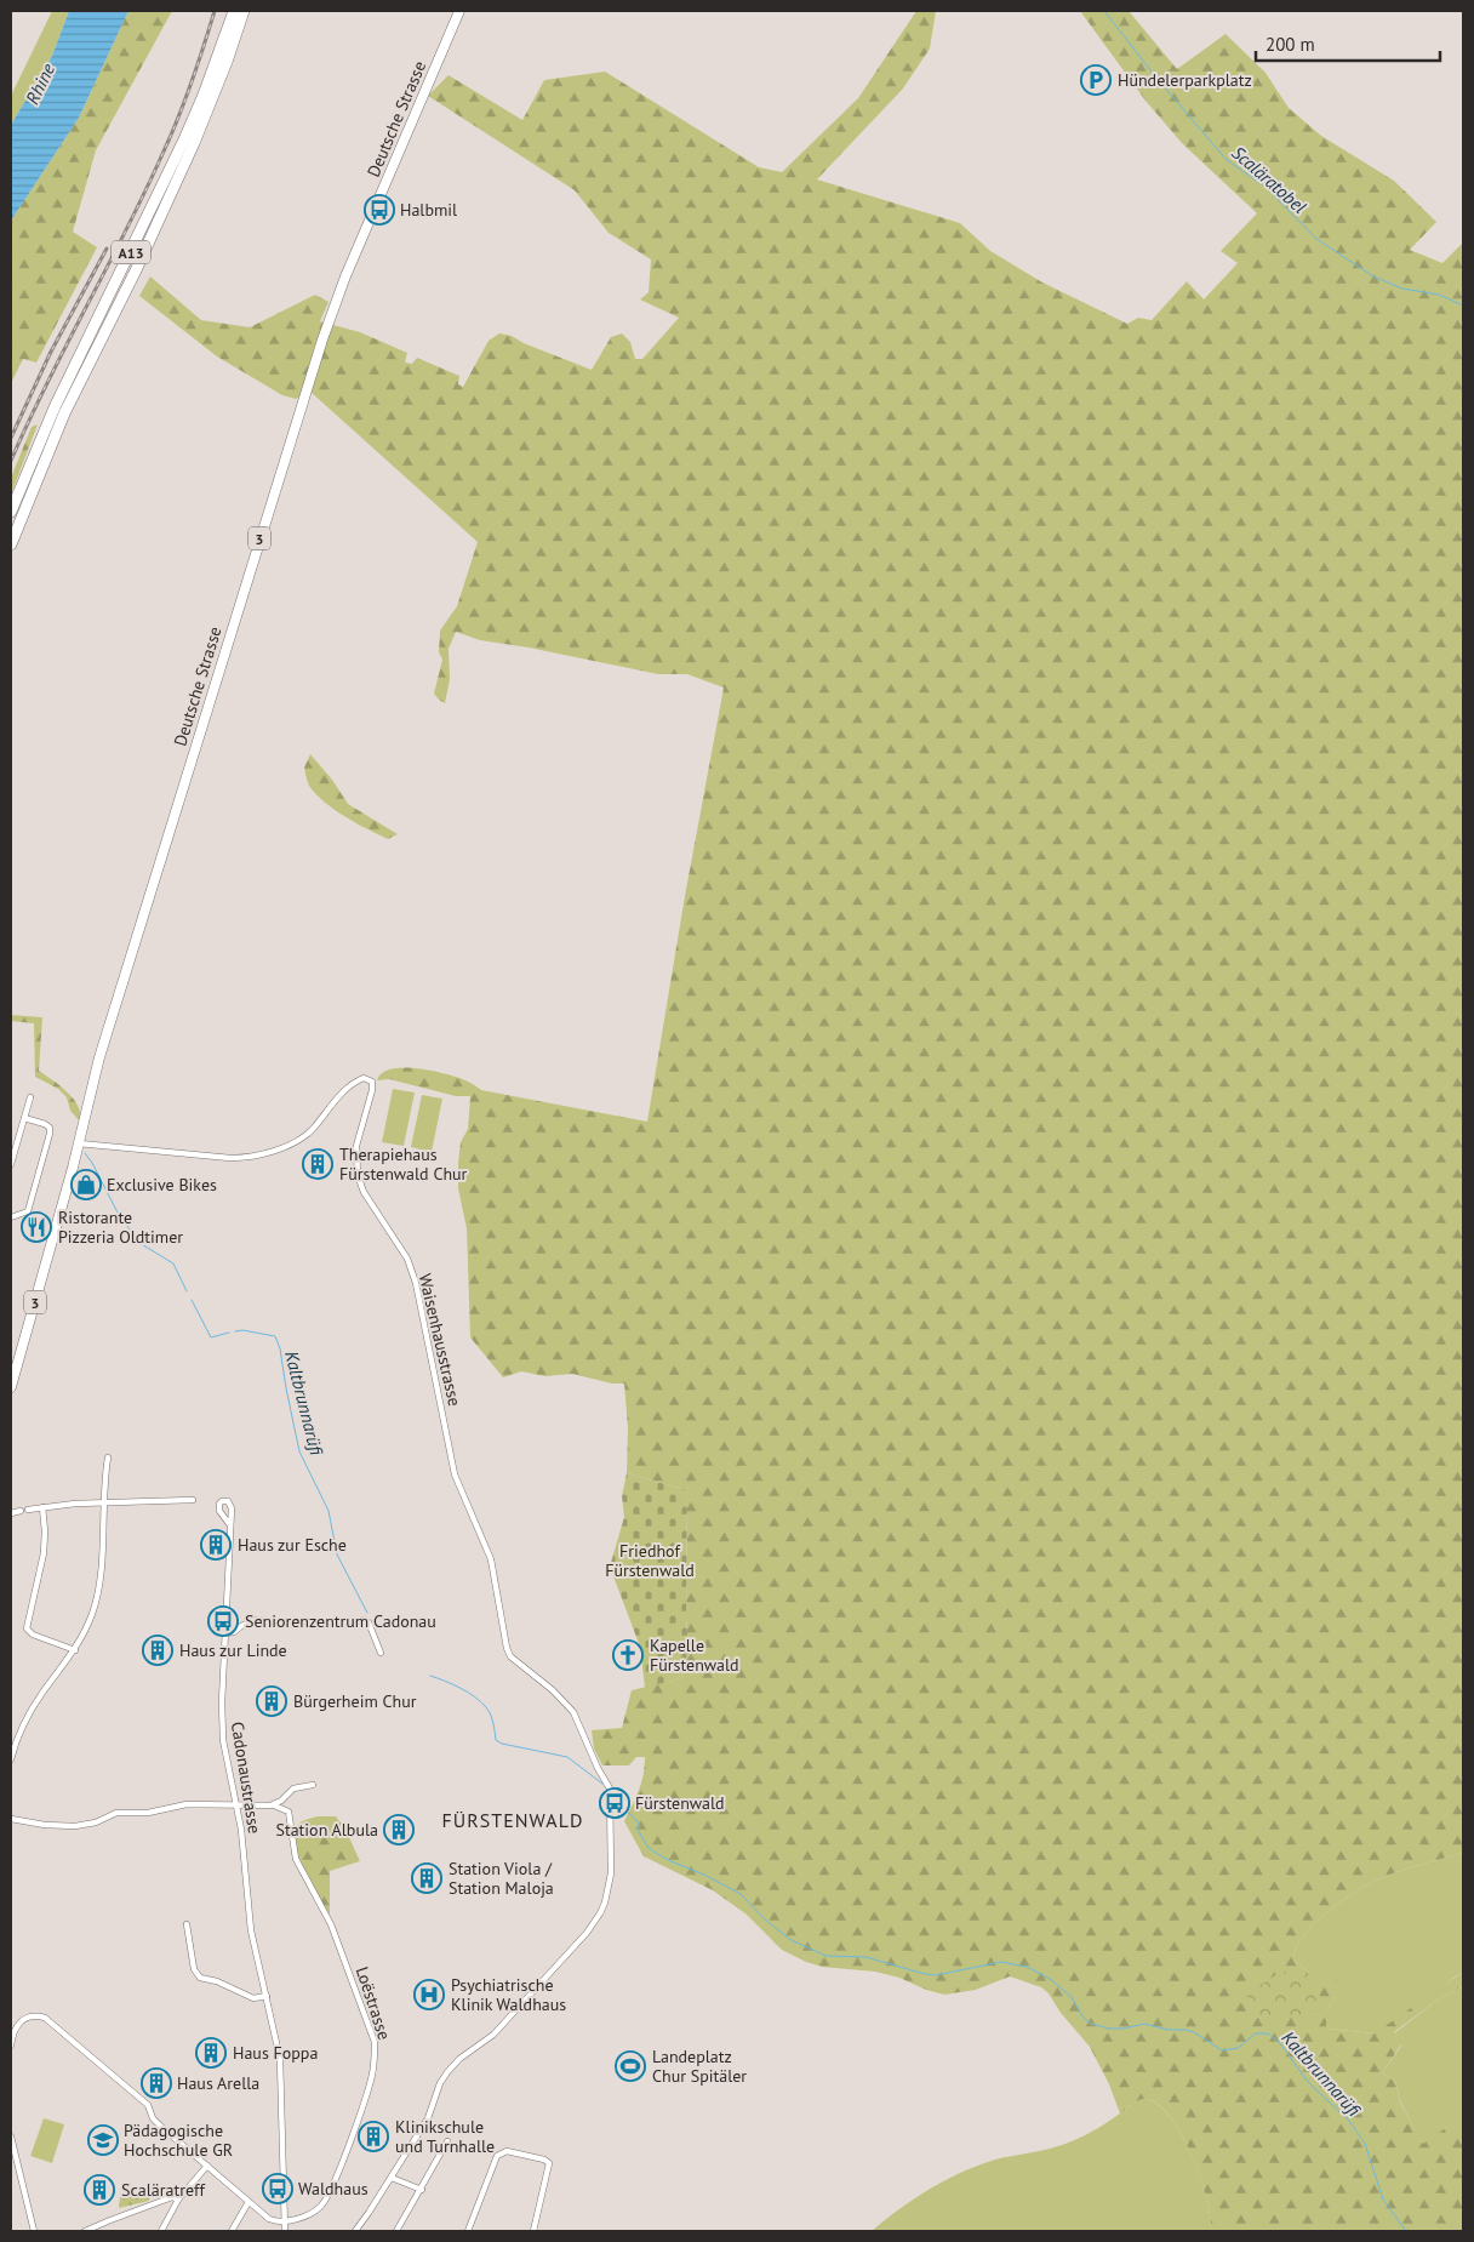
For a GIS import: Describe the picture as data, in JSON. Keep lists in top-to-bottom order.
{
  "streets": {
    "highway": ["A13"],
    "main road": ["Deutsche Strasse", "3"],
    "street": ["Waisenhausstrasse", "Cadonaustrasse", "Loëstrasse"]
  },
  "crossings": [
    ["Deutsche Strasse", "Waisenhausstrasse"],
    ["Cadonaustrasse", "Loëstrasse"]
  ],
  "districts": ["FÜRSTENWALD"],
  "water": ["Rhine", "Scaläratobel", "Kaltbrunnarüfi"],
  "parks": ["Friedhof Fürstenwald"],
  "places": {
    "parking": ["Hündelerparkplatz"],
    "bus stop": [
      "Halbmil",
      "Seniorenzentrum Cadonau",
      "Fürstenwald",
      "Waldhaus"
    ],
    "building": [
      "Therapiehaus Fürstenwald Chur",
      "Haus zur Esche",
      "Haus zur Linde",
      "Bürgerheim Chur",
      "Station Albula",
      "Station Viola / Station Maloja",
      "Haus Foppa",
      "Haus Arella",
      "Klinikschule und Turnhalle",
      "Scaläratreff"
    ],
    "shop": ["Exclusive Bikes"],
    "restaurant": ["Ristorante Pizzeria Oldtimer"],
    "church": ["Kapelle Fürstenwald"],
    "hospital": ["Psychiatrische Klinik Waldhaus"],
    "sports": ["Landeplatz Chur Spitäler"],
    "school or university": ["Pädagogische Hochschule GR"]
  },
  "scale_bar": "200 m"
}
